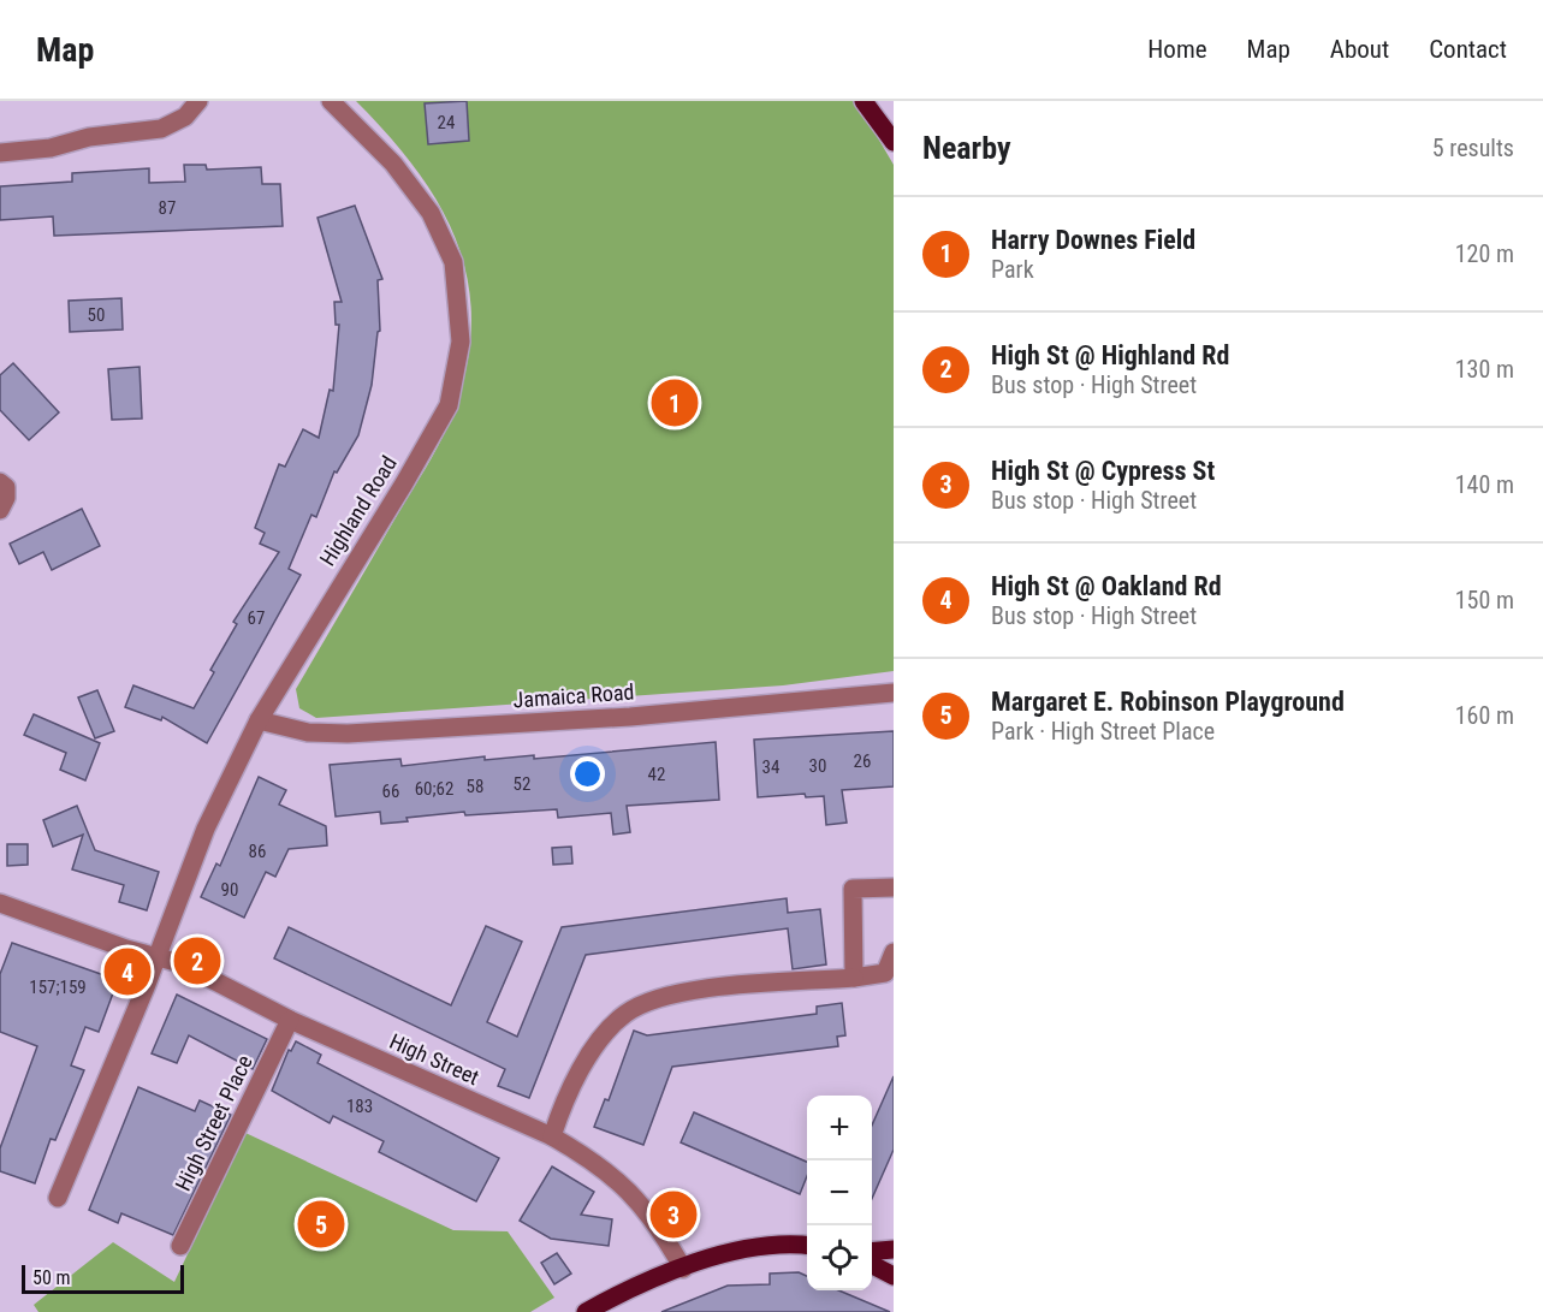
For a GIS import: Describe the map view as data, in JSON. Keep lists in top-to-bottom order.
{
  "streets": {
    "street": [
      "Highland Road",
      "Jamaica Road",
      "High Street",
      "High Street Place"
    ]
  },
  "crossings": [
    ["Highland Road", "Jamaica Road"],
    ["Highland Road", "High Street"],
    ["High Street", "High Street Place"]
  ],
  "house_numbers": [
    "24",
    "87",
    "50",
    "67",
    "26",
    "30",
    "34",
    "42",
    "52",
    "58",
    "60;62",
    "66",
    "86",
    "90",
    "157;159",
    "183"
  ],
  "scale_bar": "50 m",
  "page": {
    "header": "Map",
    "nav": [
      "Home",
      "Map",
      "About",
      "Contact"
    ],
    "heading": ["Nearby", "5 results"],
    "list": [
      {
        "mark": "1",
        "name": "Harry Downes Field",
        "note": "Park",
        "value": "120 m"
      },
      {
        "mark": "2",
        "name": "High St @ Highland Rd",
        "note": "Bus stop · High Street",
        "value": "130 m"
      },
      {
        "mark": "3",
        "name": "High St @ Cypress St",
        "note": "Bus stop · High Street",
        "value": "140 m"
      },
      {
        "mark": "4",
        "name": "High St @ Oakland Rd",
        "note": "Bus stop · High Street",
        "value": "150 m"
      },
      {
        "mark": "5",
        "name": "Margaret E. Robinson Playground",
        "note": "Park · High Street Place",
        "value": "160 m"
      }
    ],
    "pins": [
      "1",
      "2",
      "4",
      "3",
      "5"
    ],
    "map_buttons": ["+", "−"],
    "scale": "50 m"
  }
}
